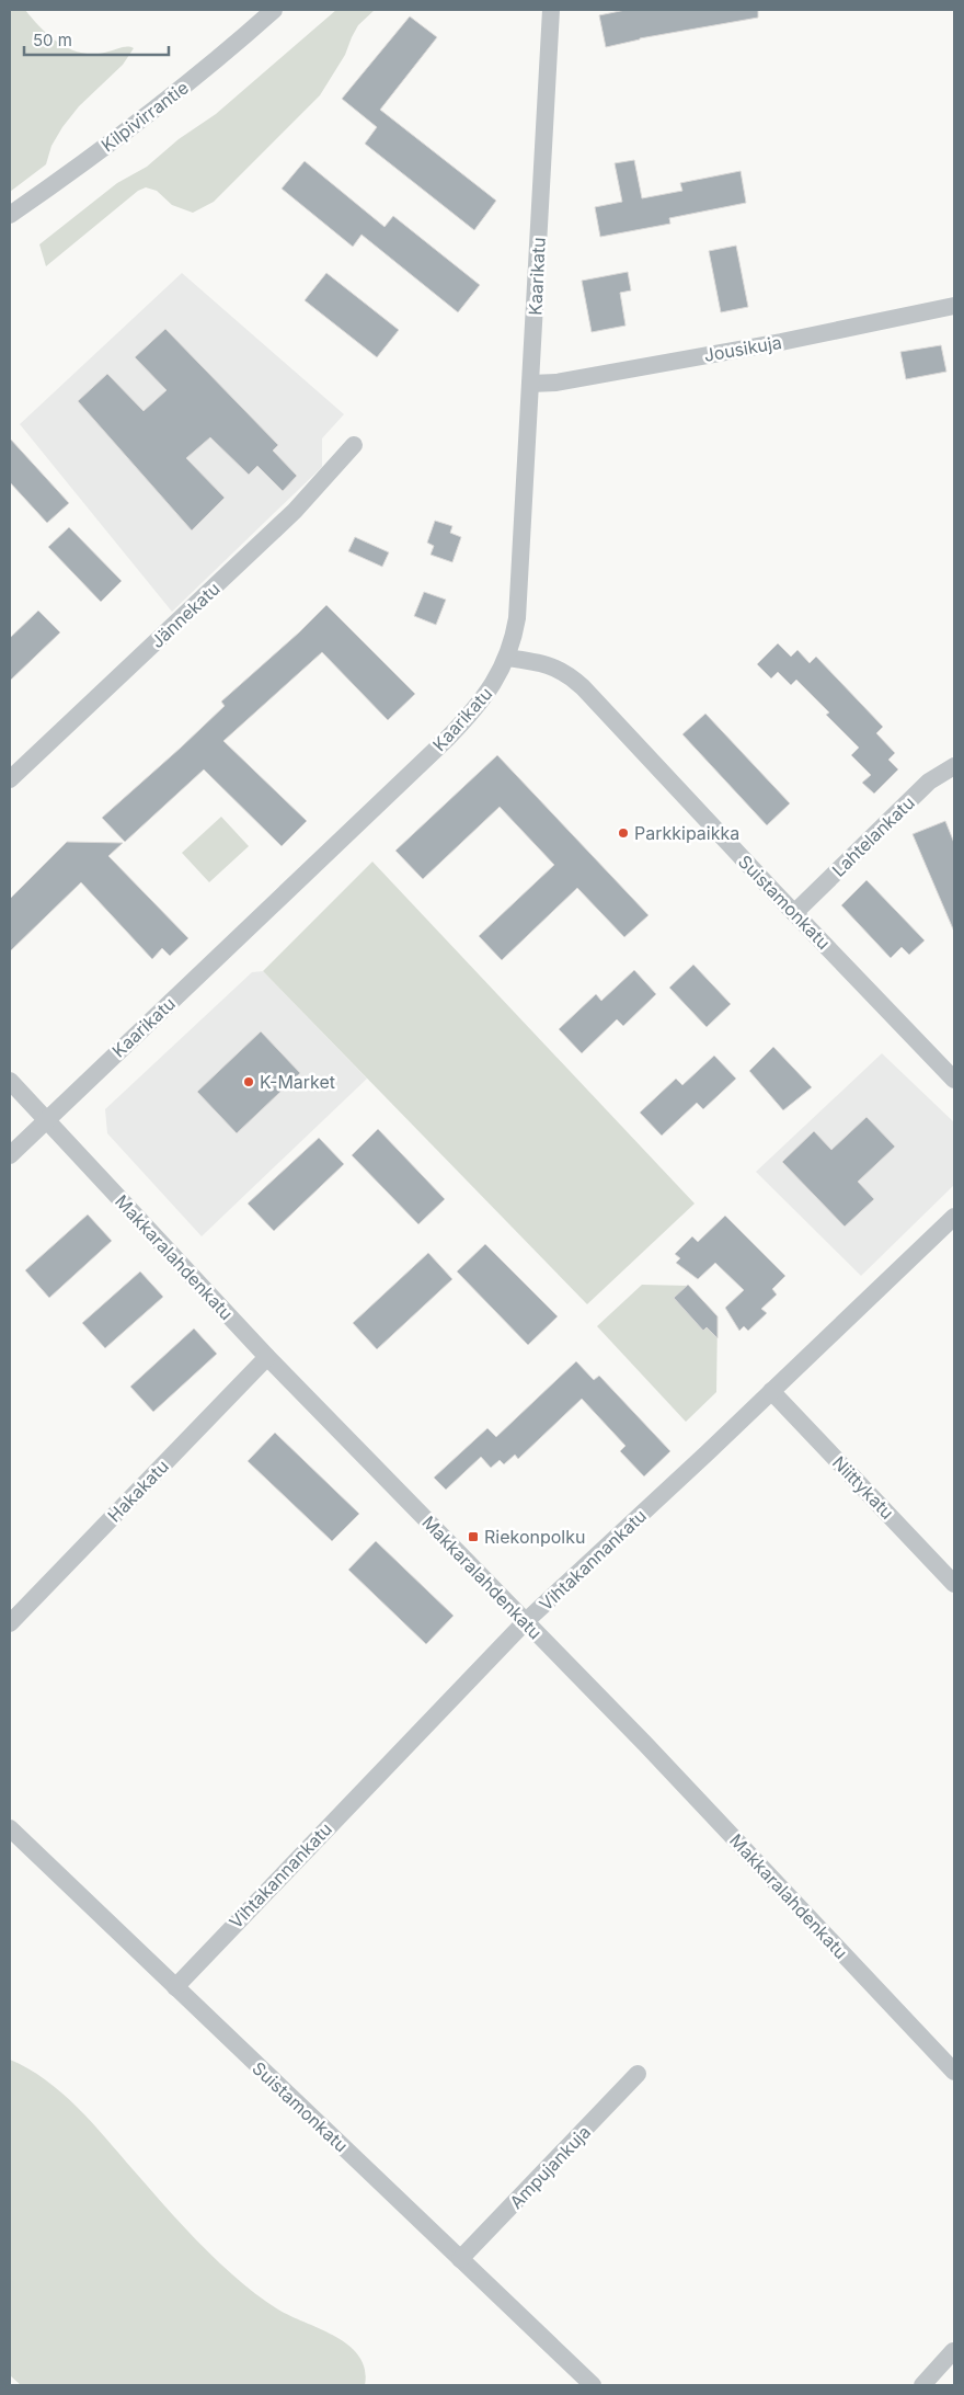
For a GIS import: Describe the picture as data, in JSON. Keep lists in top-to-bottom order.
{
  "streets": {
    "street": [
      "Kilpivirrantie",
      "Kaarikatu",
      "Jousikuja",
      "Jännekatu",
      "Lahtelankatu",
      "Suistamonkatu",
      "Makkaralahdenkatu",
      "Niittykatu",
      "Hakakatu",
      "Vihtakannankatu",
      "Ampujankuja"
    ]
  },
  "crossings": [
    ["Kaarikatu", "Jousikuja"],
    ["Kaarikatu", "Suistamonkatu"],
    ["Kaarikatu", "Makkaralahdenkatu"],
    ["Lahtelankatu", "Suistamonkatu"],
    ["Suistamonkatu", "Vihtakannankatu"],
    ["Suistamonkatu", "Ampujankuja"],
    ["Makkaralahdenkatu", "Hakakatu"],
    ["Makkaralahdenkatu", "Vihtakannankatu"],
    ["Niittykatu", "Vihtakannankatu"]
  ],
  "places": {
    "other": ["Parkkipaikka", "K-Market"],
    "transit": ["Riekonpolku"]
  },
  "scale_bar": "50 m"
}
